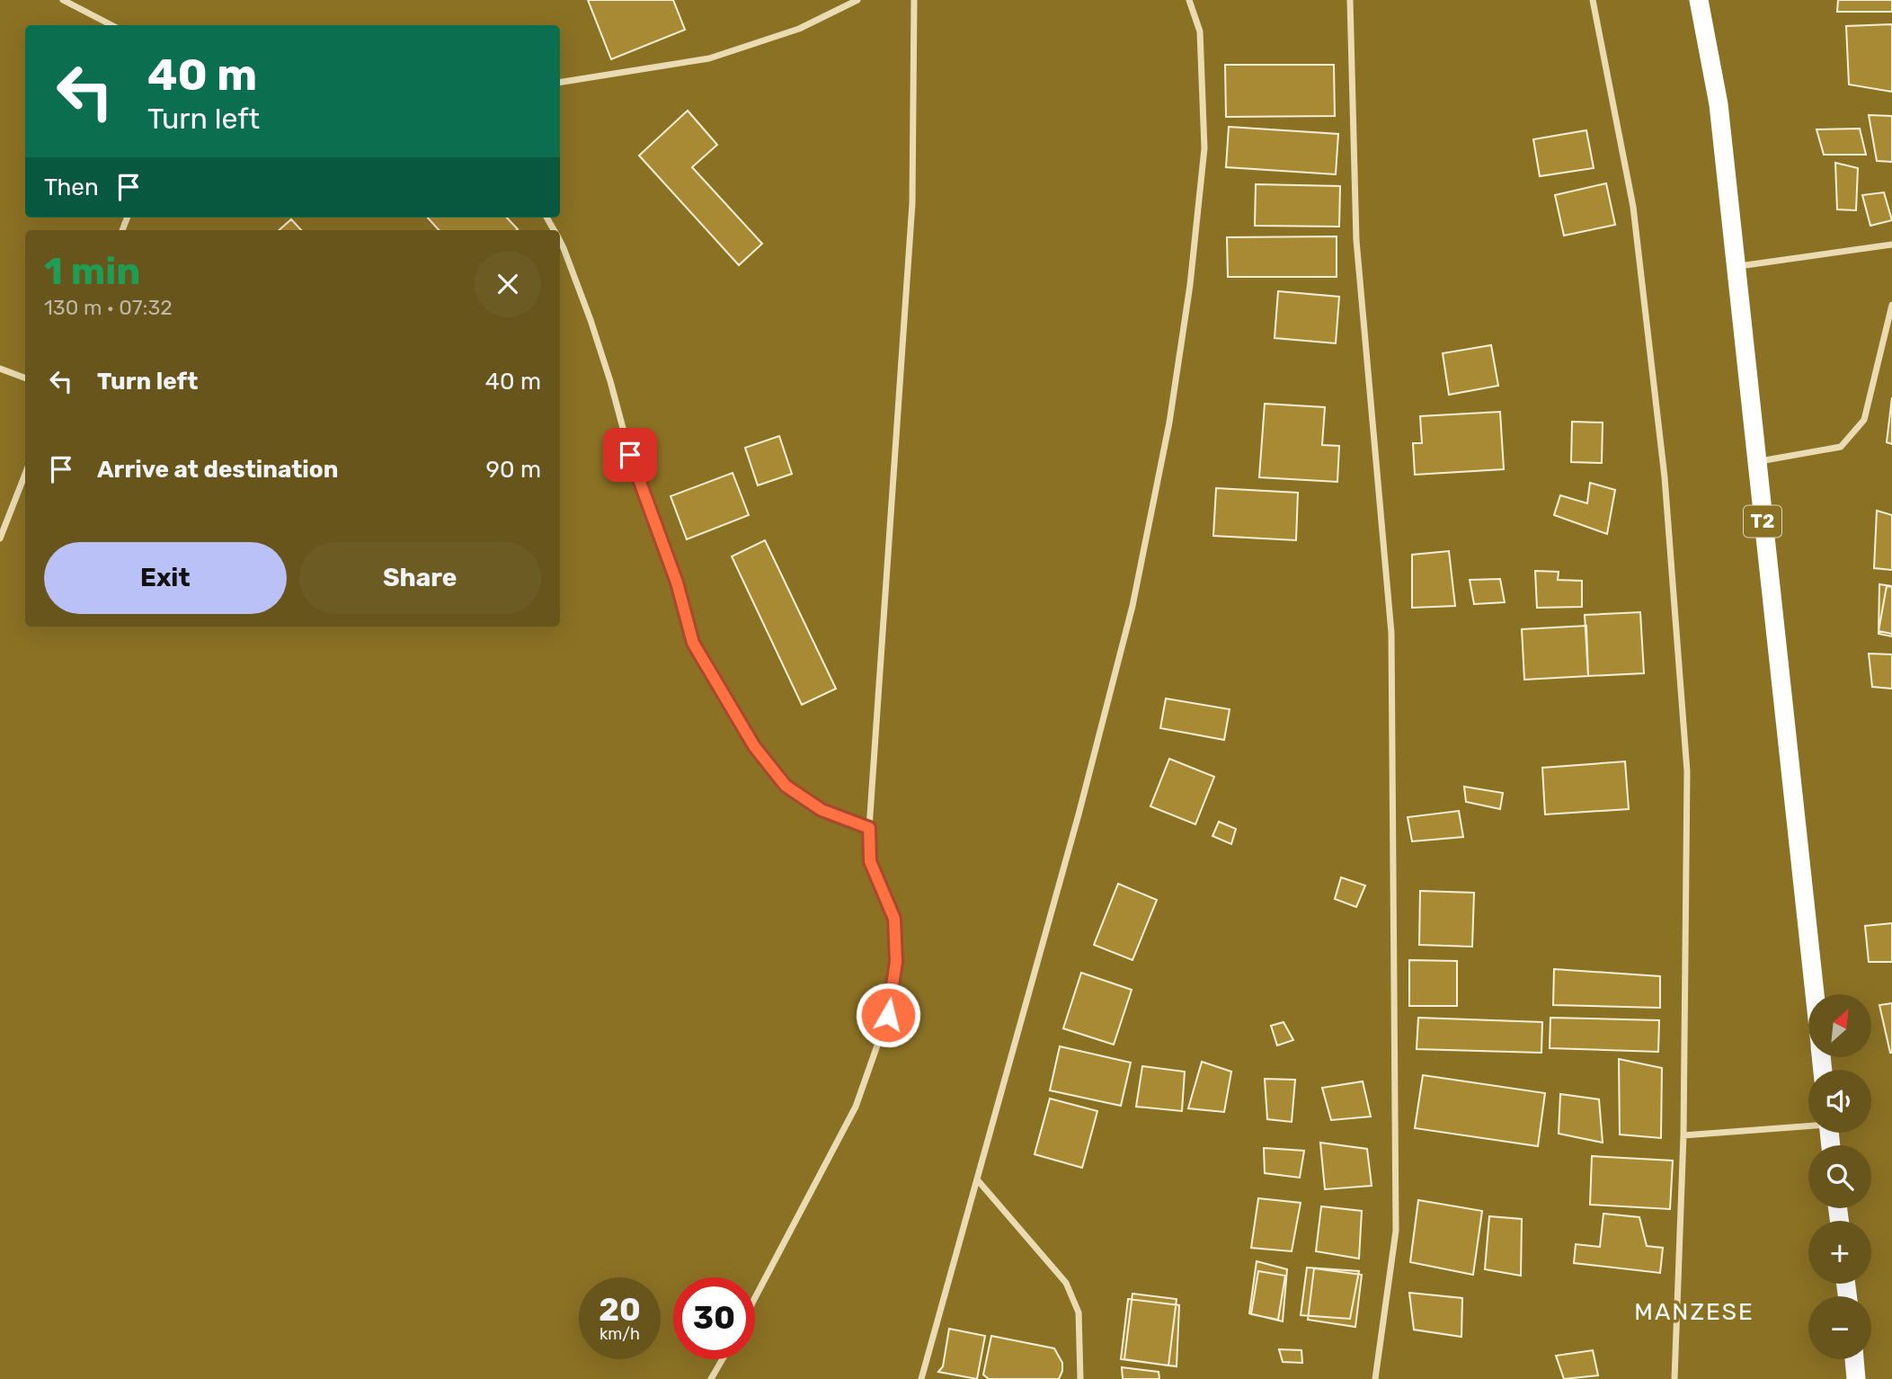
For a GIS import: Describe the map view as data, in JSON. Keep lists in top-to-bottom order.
{
  "streets": {
    "highway": ["T2"]
  },
  "districts": ["MANZESE"],
  "north": "top right",
  "page": {
    "turn": ["40 m", "Turn left"],
    "then": "Then",
    "heading": ["1 min", "130 m · 07:32"],
    "list": [
      {
        "name": "Turn left",
        "value": "40 m"
      },
      {
        "name": "Arrive at destination",
        "value": "90 m"
      }
    ],
    "buttons": ["Exit", "Share"],
    "map_buttons": ["+", "−"],
    "speed": "20 km/h",
    "limit": "30"
  }
}
